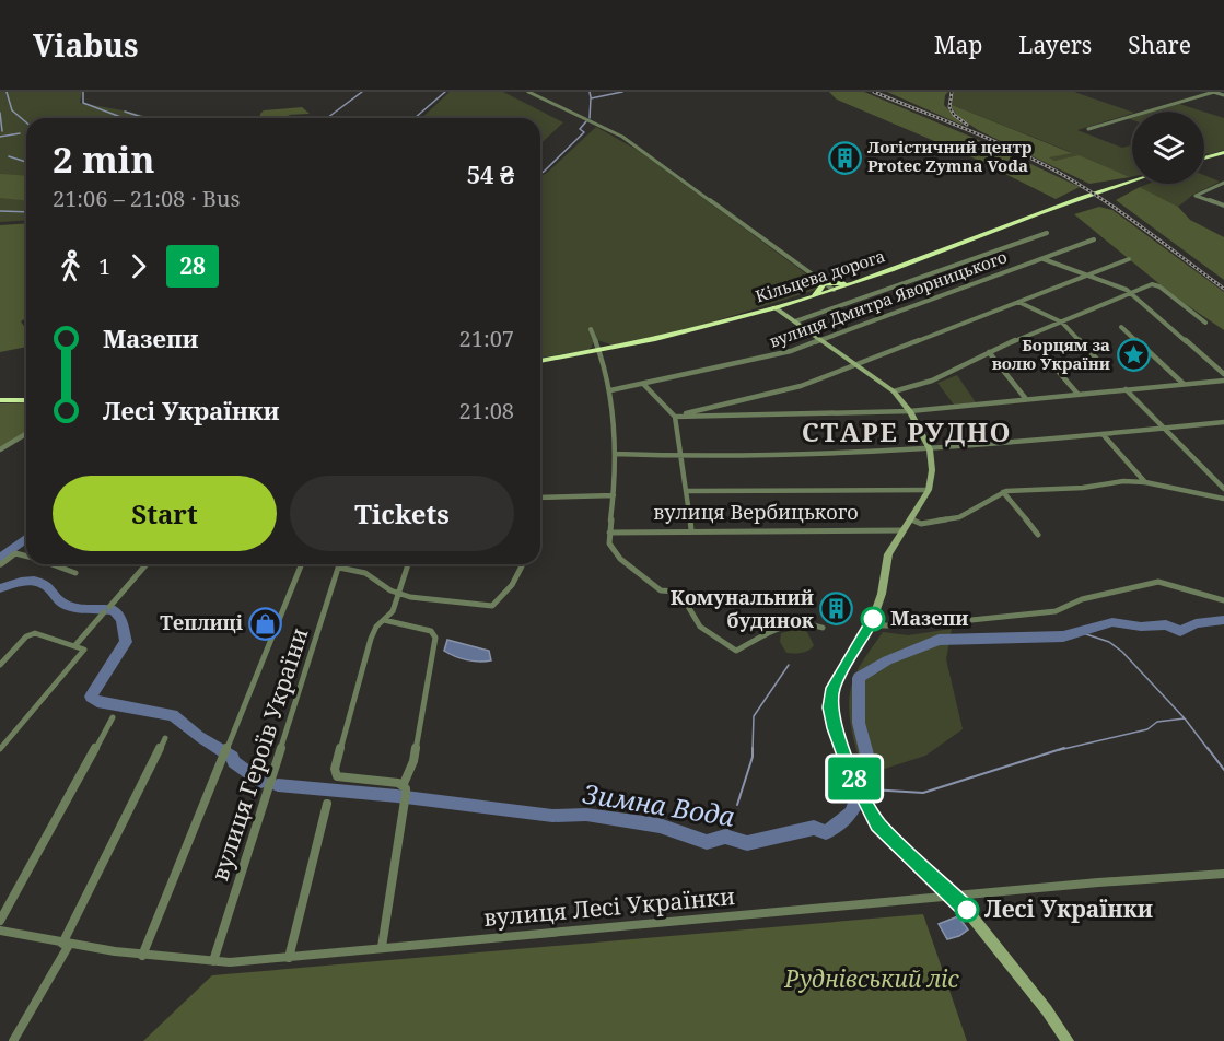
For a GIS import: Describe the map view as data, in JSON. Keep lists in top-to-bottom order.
{
  "streets": {
    "highway": ["Кільцева дорога"],
    "street": [
      "вулиця Дмитра Яворницького",
      "вулиця Вербицького",
      "вулиця Героїв України",
      "вулиця Лесі Українки"
    ]
  },
  "crossings": [
    ["вулиця Героїв України", "вулиця Лесі Українки"]
  ],
  "districts": ["СТАРЕ РУДНО"],
  "water": ["Зимна Вода"],
  "parks": ["Руднівський ліс"],
  "places": {
    "building": ["Логістичний центр Protec Zymna Voda", "Комунальний будинок"],
    "place": ["Борцям за волю України"],
    "other": ["Мазепи", "Лесі Українки"],
    "shop": ["Теплиці"]
  },
  "lines": ["bus line 28"],
  "page": {
    "header": "Viabus",
    "nav": ["Map", "Layers", "Share"],
    "on_map": "28",
    "heading": ["2 min", "21:06 – 21:08 · Bus", "54 ₴"],
    "legs": ["1", "28"],
    "list": [
      {
        "name": "Мазепи",
        "value": "21:07"
      },
      {
        "name": "Лесі Українки",
        "value": "21:08"
      }
    ],
    "buttons": ["Start", "Tickets"]
  }
}
